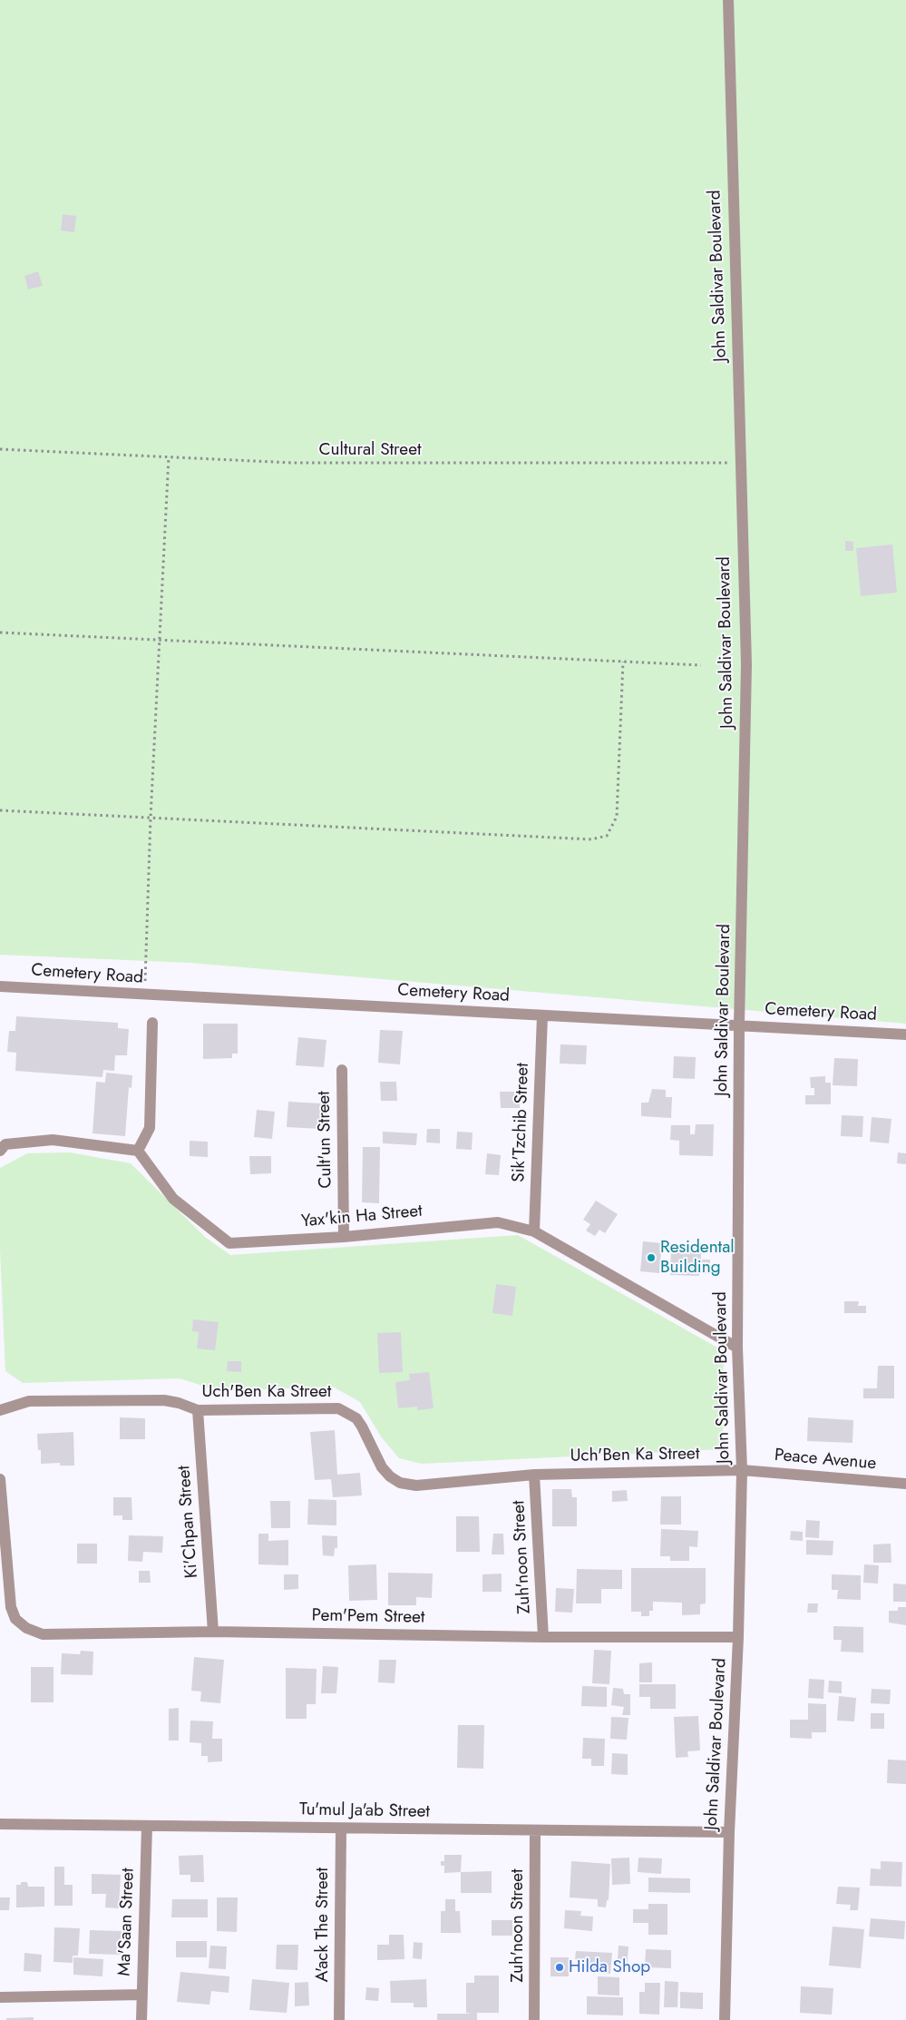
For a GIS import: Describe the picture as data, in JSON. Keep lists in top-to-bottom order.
{
  "streets": {
    "street": [
      "John Saldivar Boulevard",
      "Cemetery Road",
      "Sik'Tzchib Street",
      "Cult'un Street",
      "Yax'kin Ha Street",
      "Uch'Ben Ka Street",
      "Peace Avenue",
      "Ki'Chpan Street",
      "Zuh'noon Street",
      "Pem'Pem Street",
      "Tu'mul Ja'ab Street",
      "Ma'Saan Street",
      "A'ack The Street"
    ],
    "path": ["Cultural Street"]
  },
  "crossings": [
    ["John Saldivar Boulevard", "Cultural Street"],
    ["John Saldivar Boulevard", "Cemetery Road"],
    ["John Saldivar Boulevard", "Yax'kin Ha Street"],
    ["John Saldivar Boulevard", "Uch'Ben Ka Street"],
    ["John Saldivar Boulevard", "Peace Avenue"],
    ["John Saldivar Boulevard", "Pem'Pem Street"],
    ["John Saldivar Boulevard", "Tu'mul Ja'ab Street"],
    ["Cemetery Road", "Sik'Tzchib Street"],
    ["Sik'Tzchib Street", "Yax'kin Ha Street"],
    ["Cult'un Street", "Yax'kin Ha Street"],
    ["Uch'Ben Ka Street", "Peace Avenue"],
    ["Uch'Ben Ka Street", "Ki'Chpan Street"],
    ["Uch'Ben Ka Street", "Zuh'noon Street"],
    ["Ki'Chpan Street", "Pem'Pem Street"],
    ["Zuh'noon Street", "Pem'Pem Street"],
    ["Zuh'noon Street", "Tu'mul Ja'ab Street"],
    ["Tu'mul Ja'ab Street", "Ma'Saan Street"],
    ["Tu'mul Ja'ab Street", "A'ack The Street"]
  ],
  "places": ["Residental Building", "Hilda Shop"]
}
